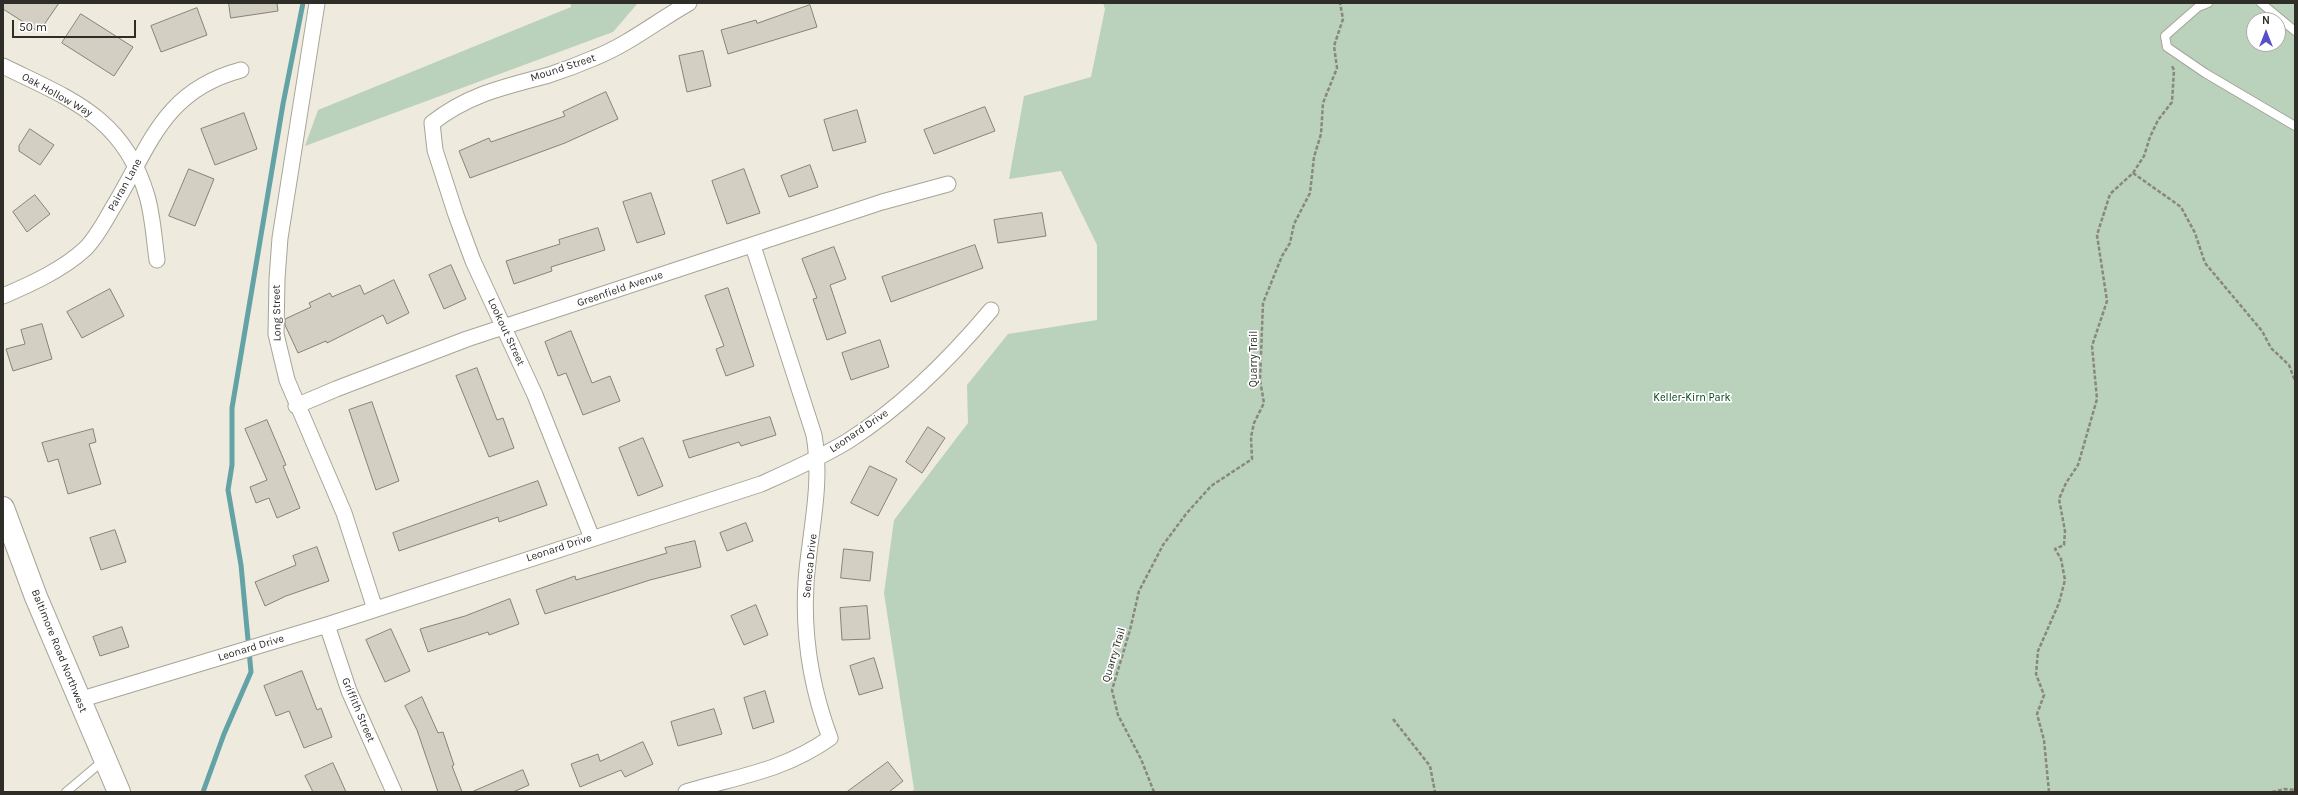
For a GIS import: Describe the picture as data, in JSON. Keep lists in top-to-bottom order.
{
  "streets": {
    "main road": ["Baltimore Road Northwest"],
    "street": [
      "Mound Street",
      "Oak Hollow Way",
      "Pairan Lane",
      "Greenfield Avenue",
      "Long Street",
      "Lookout Street",
      "Leonard Drive",
      "Seneca Drive",
      "Griffith Street"
    ],
    "path": ["Quarry Trail"]
  },
  "crossings": [
    ["Mound Street", "Lookout Street"],
    ["Oak Hollow Way", "Pairan Lane"],
    ["Greenfield Avenue", "Long Street"],
    ["Greenfield Avenue", "Lookout Street"],
    ["Greenfield Avenue", "Seneca Drive"],
    ["Long Street", "Leonard Drive"],
    ["Lookout Street", "Leonard Drive"],
    ["Leonard Drive", "Seneca Drive"],
    ["Leonard Drive", "Baltimore Road Northwest"],
    ["Leonard Drive", "Griffith Street"]
  ],
  "parks": ["Keller-Kirn Park"],
  "scale_bar": "50 m",
  "north": "top"
}
